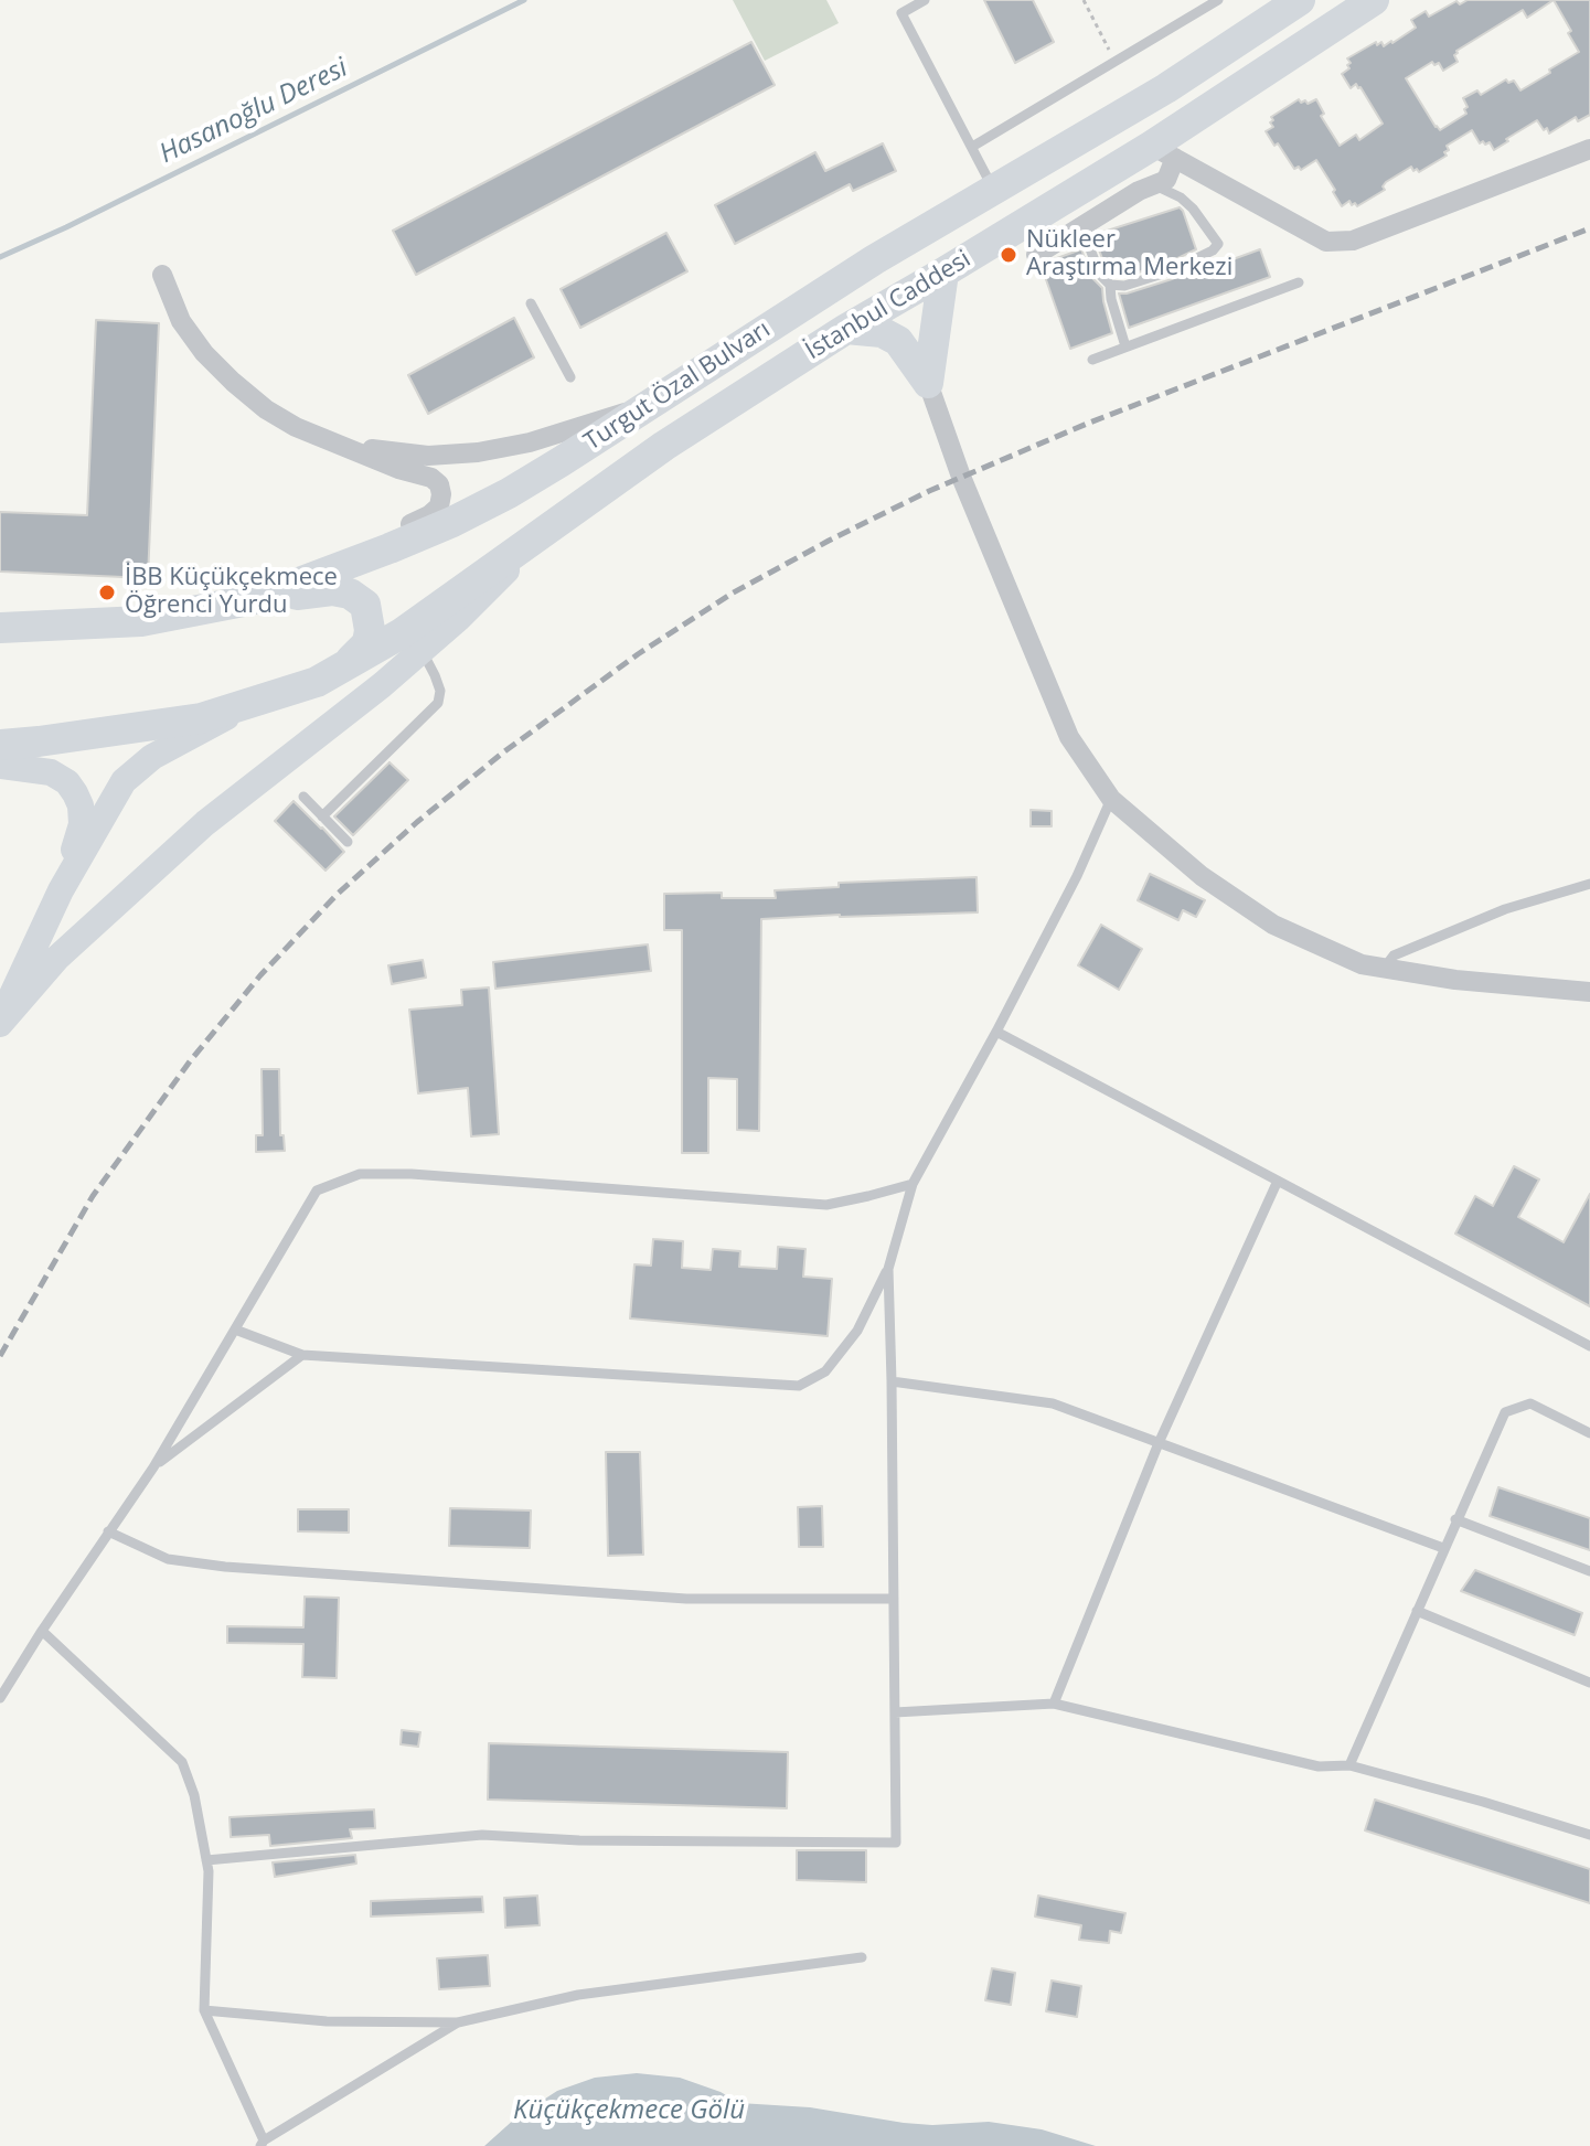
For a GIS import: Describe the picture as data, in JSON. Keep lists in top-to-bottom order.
{
  "streets": {
    "main road": ["İstanbul Caddesi", "Turgut Özal Bulvarı"]
  },
  "water": ["Hasanoğlu Deresi", "Küçükçekmece Gölü"],
  "places": ["Nükleer Araştırma Merkezi", "İBB Küçükçekmece Öğrenci Yurdu"]
}
